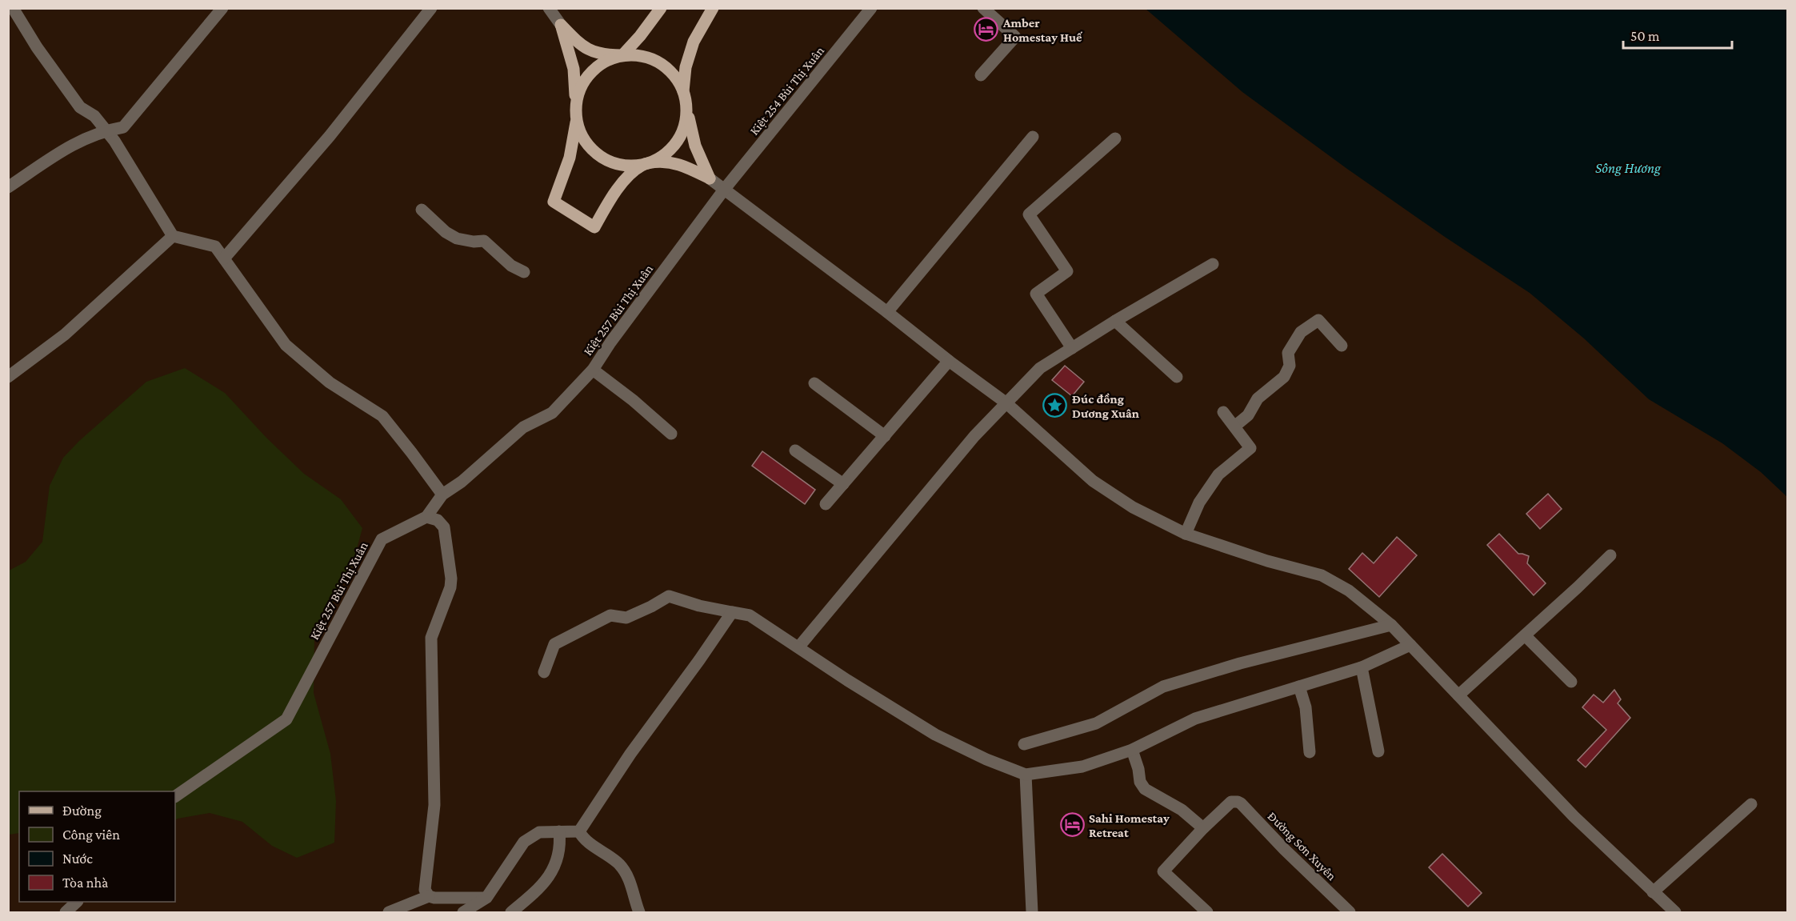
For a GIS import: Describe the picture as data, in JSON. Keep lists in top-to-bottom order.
{
  "streets": {
    "street": ["Kiệt 254 Bùi Thị Xuân", "Kiệt 257 Bùi Thị Xuân", "Đường Sơn Xuyên"]
  },
  "crossings": [
    ["Kiệt 254 Bùi Thị Xuân", "Kiệt 257 Bùi Thị Xuân"]
  ],
  "water": ["Sông Hương"],
  "places": {
    "hotel": ["Amber Homestay Huế", "Sahi Homestay Retreat"],
    "place": ["Đúc đồng Dương Xuân"]
  },
  "legend": [
    "Đường",
    "Công viên",
    "Nước",
    "Tòa nhà"
  ],
  "scale_bar": "50 m"
}
